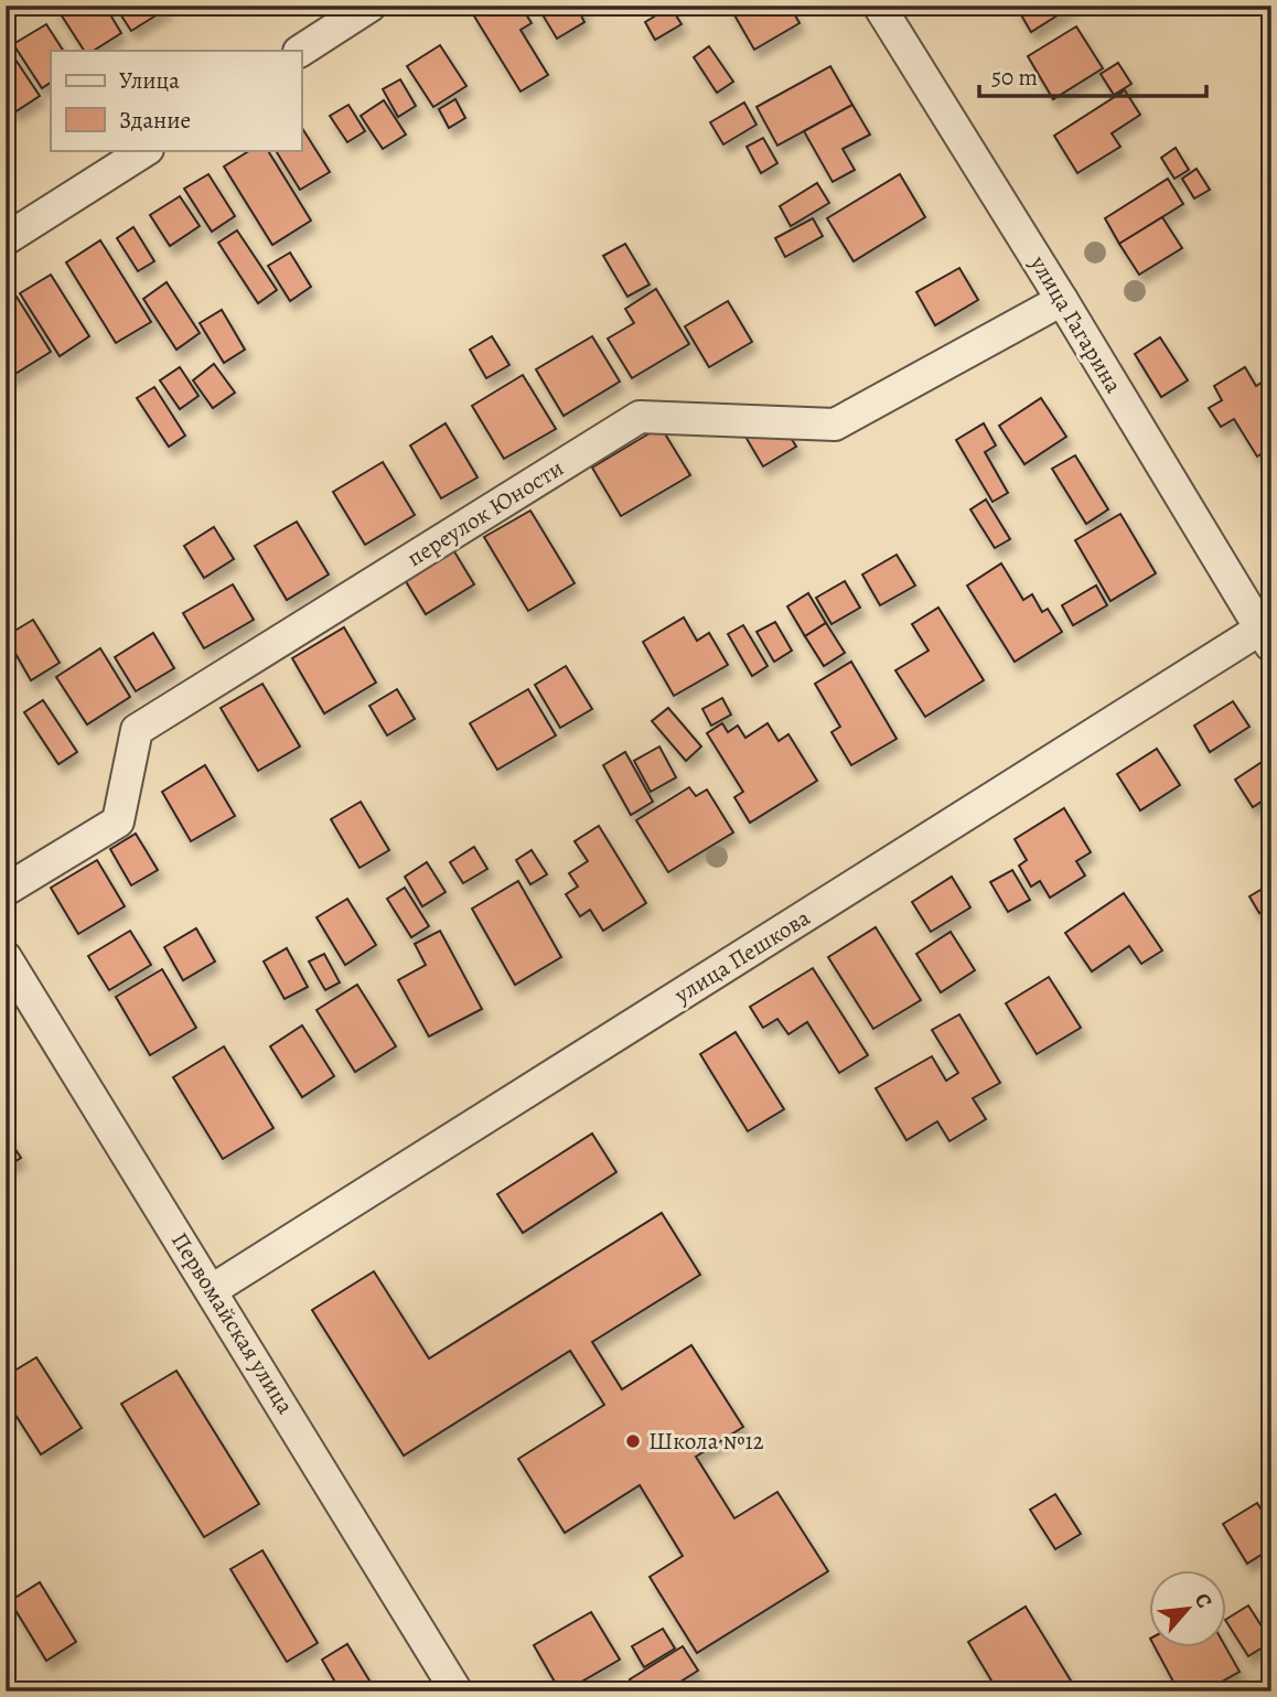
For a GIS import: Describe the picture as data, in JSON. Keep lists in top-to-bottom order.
{
  "streets": {
    "street": [
      "улица Гагарина",
      "переулок Юности",
      "улица Пешкова",
      "Первомайская улица"
    ]
  },
  "crossings": [
    ["улица Гагарина", "переулок Юности"],
    ["улица Гагарина", "улица Пешкова"],
    ["улица Пешкова", "Первомайская улица"]
  ],
  "places": ["Школа №12"],
  "legend": ["Улица", "Здание"],
  "scale_bar": "50 m",
  "north": "top right"
}
